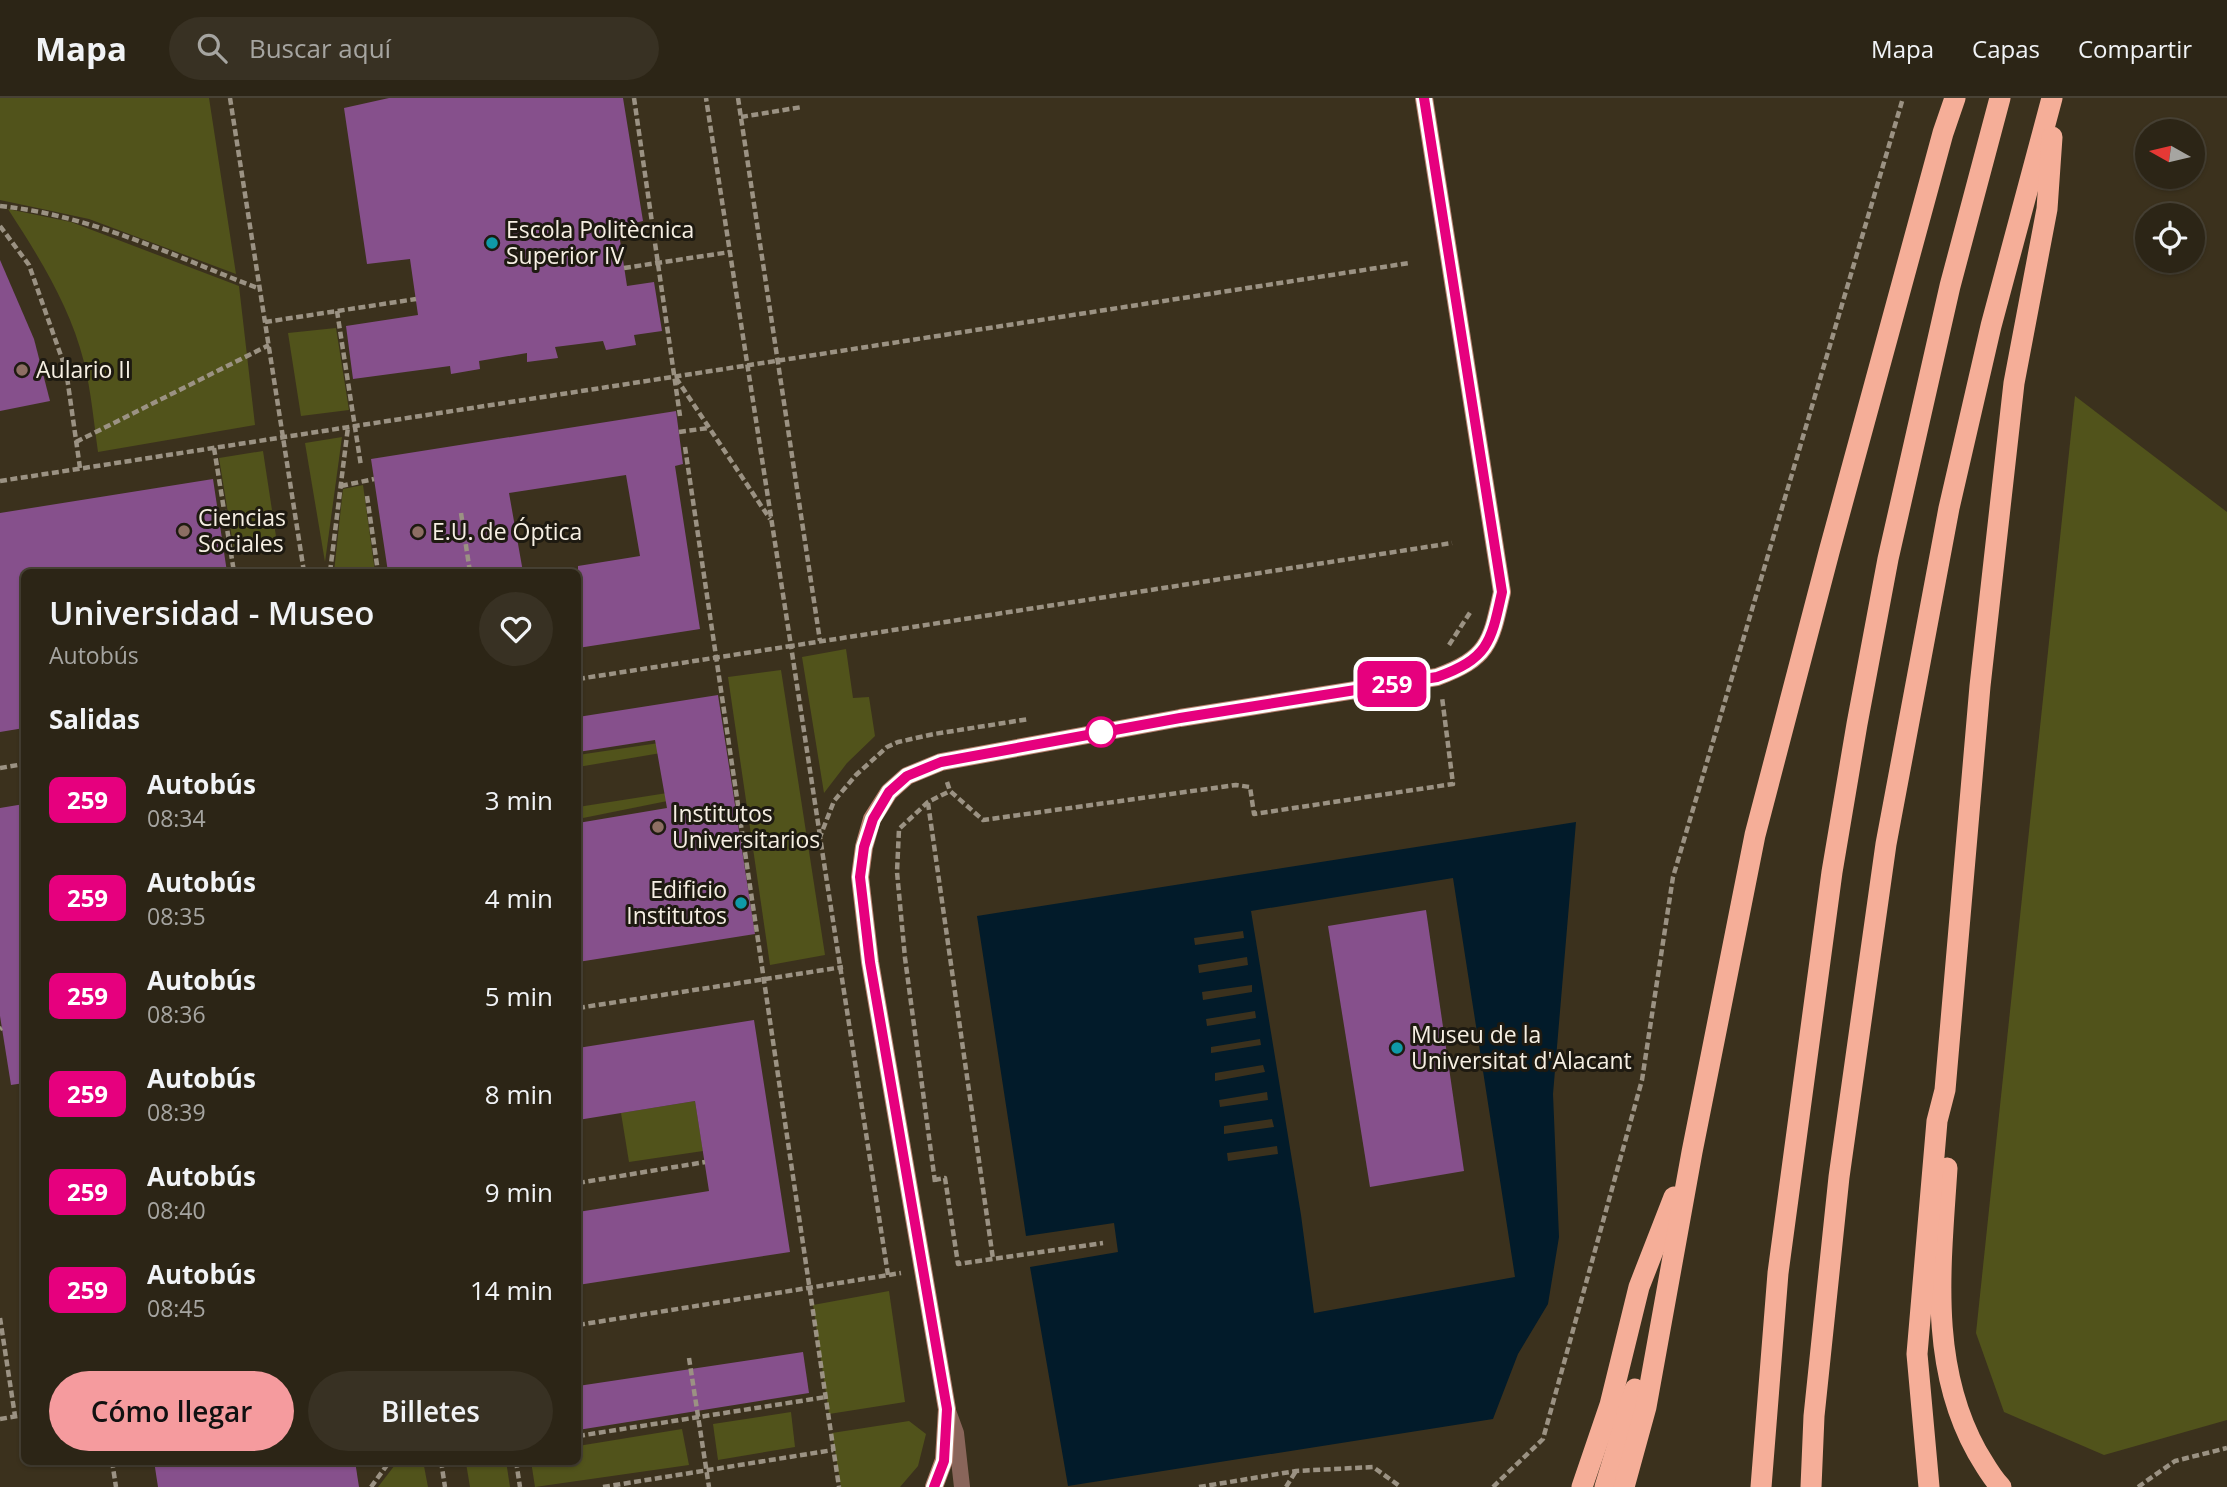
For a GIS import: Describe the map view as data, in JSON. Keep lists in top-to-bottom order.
{
  "places": [
    "Escola Politècnica Superior IV",
    "Aulario II",
    "Ciencias Sociales",
    "E.U. de Óptica",
    "Institutos Universitarios",
    "Edificio Institutos",
    "Museu de la Universitat d'Alacant"
  ],
  "lines": ["bus line 259"],
  "north": "left",
  "page": {
    "header": "Mapa",
    "search": "Buscar aquí",
    "nav": ["Mapa", "Capas", "Compartir"],
    "on_map": "259",
    "heading": [
      ["Universidad - Museo", "Autobús"],
      "Salidas"
    ],
    "list": [
      {
        "mark": "259",
        "name": "Autobús",
        "note": "08:34",
        "value": "3 min"
      },
      {
        "mark": "259",
        "name": "Autobús",
        "note": "08:35",
        "value": "4 min"
      },
      {
        "mark": "259",
        "name": "Autobús",
        "note": "08:36",
        "value": "5 min"
      },
      {
        "mark": "259",
        "name": "Autobús",
        "note": "08:39",
        "value": "8 min"
      },
      {
        "mark": "259",
        "name": "Autobús",
        "note": "08:40",
        "value": "9 min"
      },
      {
        "mark": "259",
        "name": "Autobús",
        "note": "08:45",
        "value": "14 min"
      }
    ],
    "buttons": ["Cómo llegar", "Billetes"]
  }
}
